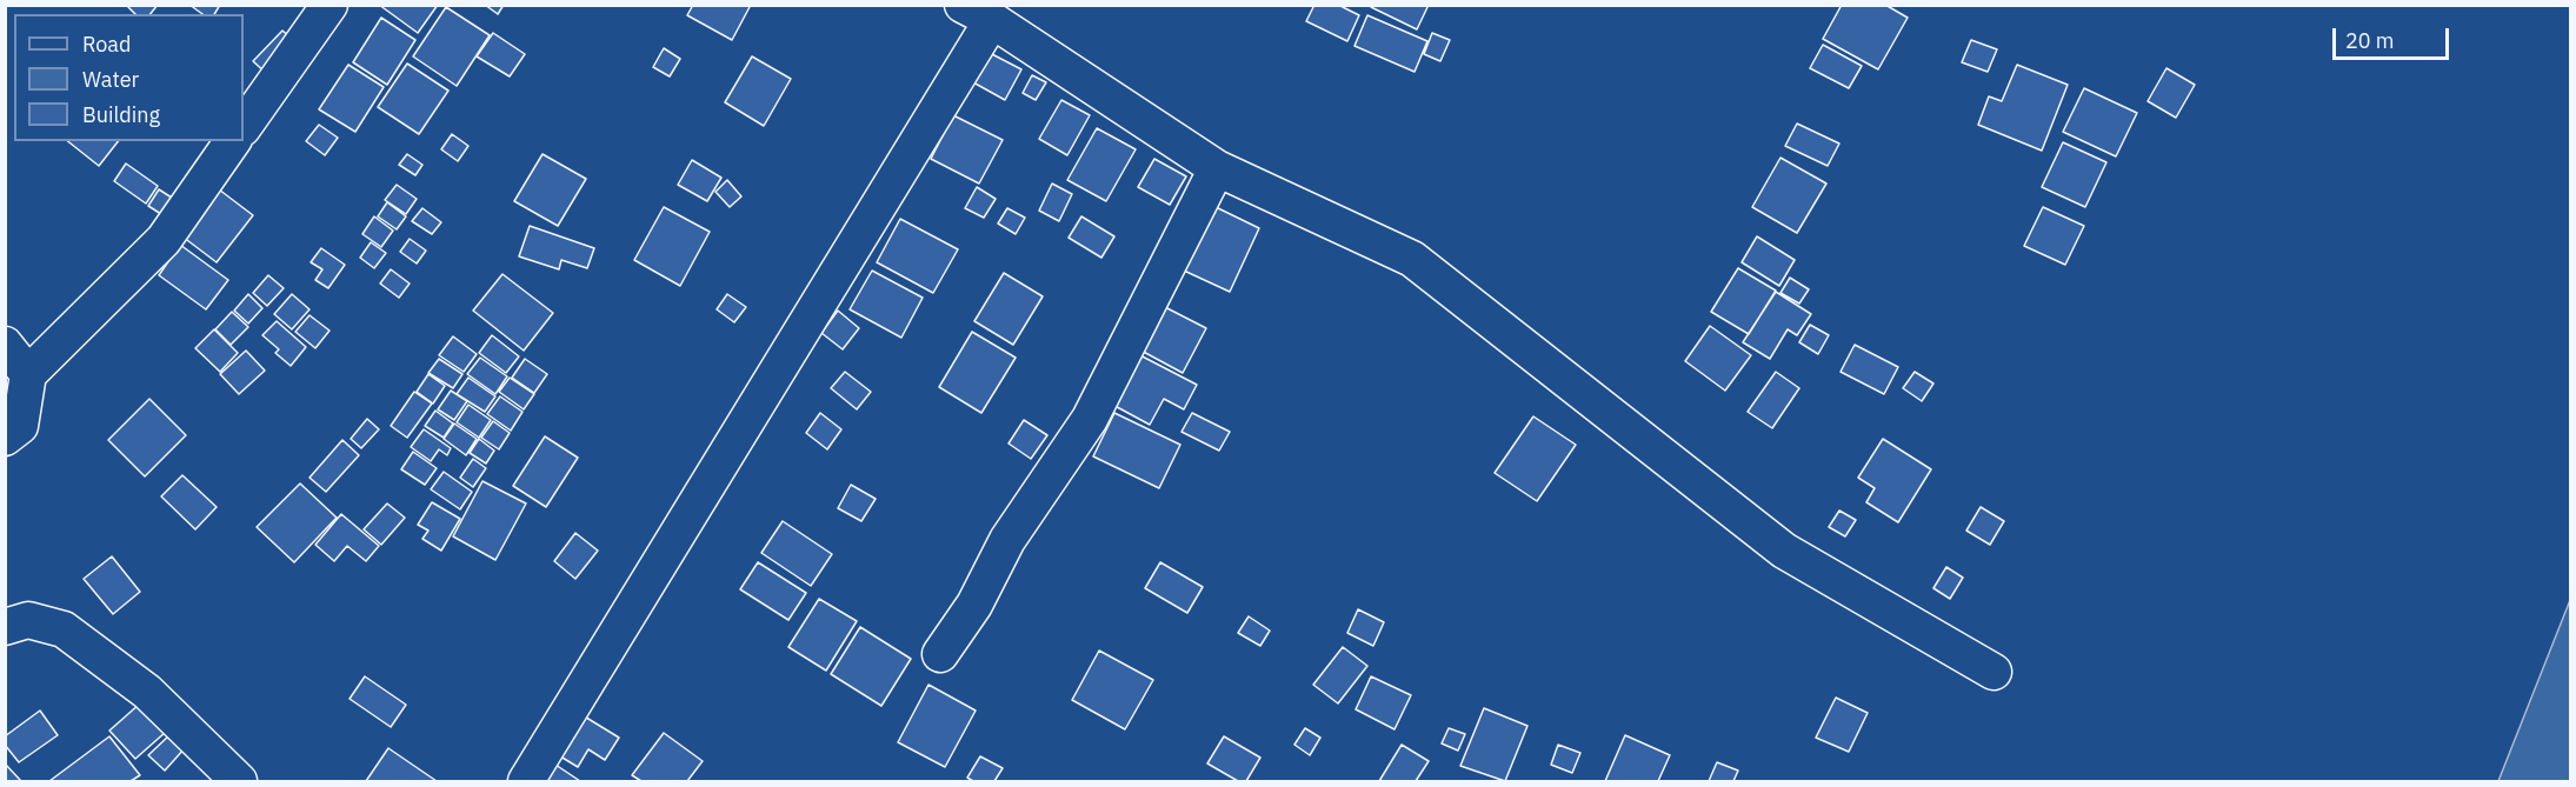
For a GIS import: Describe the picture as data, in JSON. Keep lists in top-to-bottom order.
{
  "legend": ["Road", "Water", "Building"],
  "scale_bar": "20 m"
}
